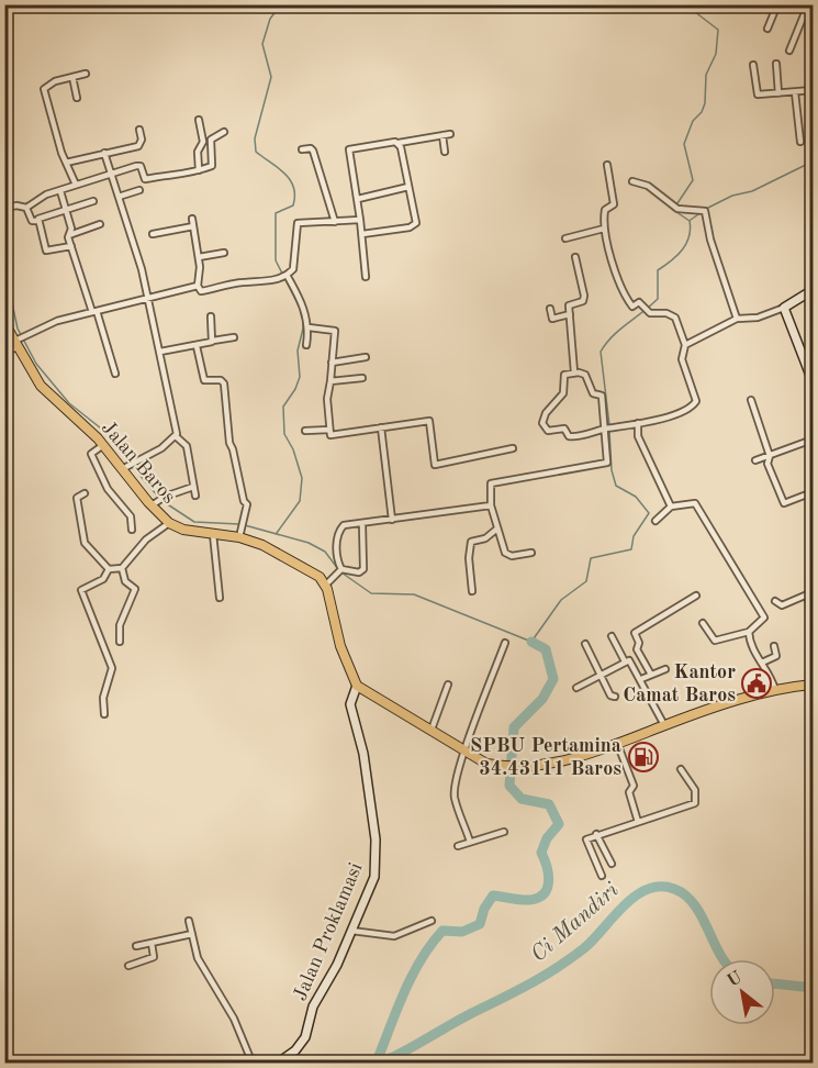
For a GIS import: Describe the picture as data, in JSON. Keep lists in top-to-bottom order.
{
  "streets": {
    "main road": ["Jalan Baros"],
    "street": ["Jalan Proklamasi"]
  },
  "water": ["Ci Mandiri"],
  "places": {
    "public building": ["Kantor Camat Baros"],
    "fuel station": ["SPBU Pertamina 34.43111 Baros"]
  },
  "north": "top left"
}
